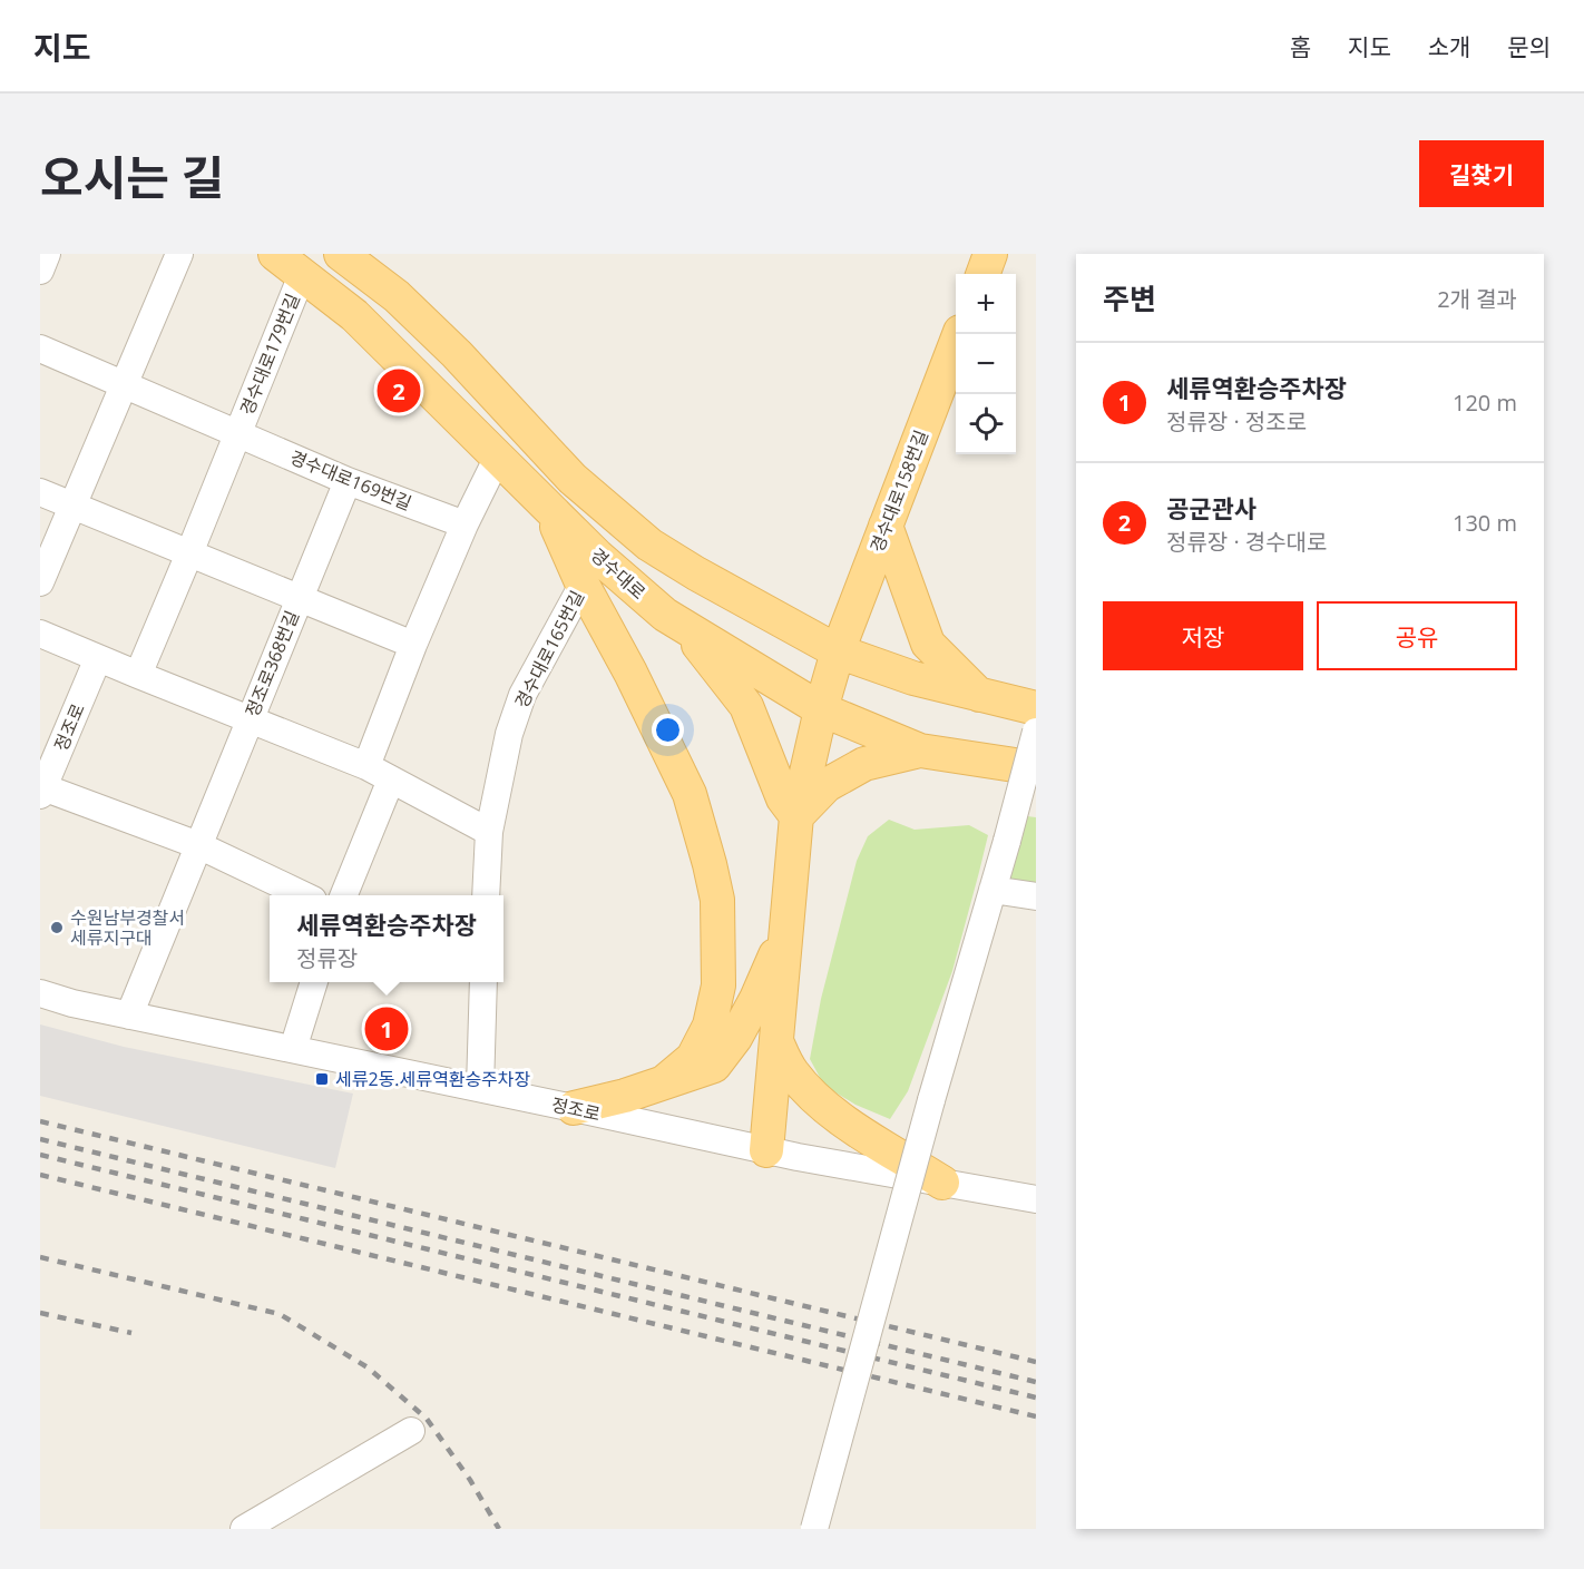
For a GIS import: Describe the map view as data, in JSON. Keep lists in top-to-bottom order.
{
  "streets": {
    "main road": ["경수대로158번길", "경수대로"],
    "street": [
      "경수대로179번길",
      "경수대로169번길",
      "경수대로165번길",
      "정조로368번길",
      "정조로"
    ]
  },
  "crossings": [
    ["경수대로179번길", "경수대로169번길"],
    ["경수대로179번길", "경수대로"],
    ["경수대로169번길", "정조로368번길"],
    ["경수대로158번길", "경수대로"],
    ["경수대로158번길", "정조로"],
    ["정조로368번길", "정조로"]
  ],
  "places": {
    "other": ["수원남부경찰서 세류지구대"],
    "transit": ["세류2동.세류역환승주차장"]
  },
  "page": {
    "header": "지도",
    "nav": [
      "홈",
      "지도",
      "소개",
      "문의"
    ],
    "title": "오시는 길",
    "buttons": [
      "길찾기",
      ["저장", "공유"]
    ],
    "heading": ["주변", "2개 결과"],
    "map_buttons": ["+", "−"],
    "list": [
      {
        "mark": "1",
        "name": "세류역환승주차장",
        "note": "정류장 · 정조로",
        "value": "120 m"
      },
      {
        "mark": "2",
        "name": "공군관사",
        "note": "정류장 · 경수대로",
        "value": "130 m"
      }
    ],
    "pins": ["2", "1"],
    "popup": ["세류역환승주차장", "정류장"]
  }
}
